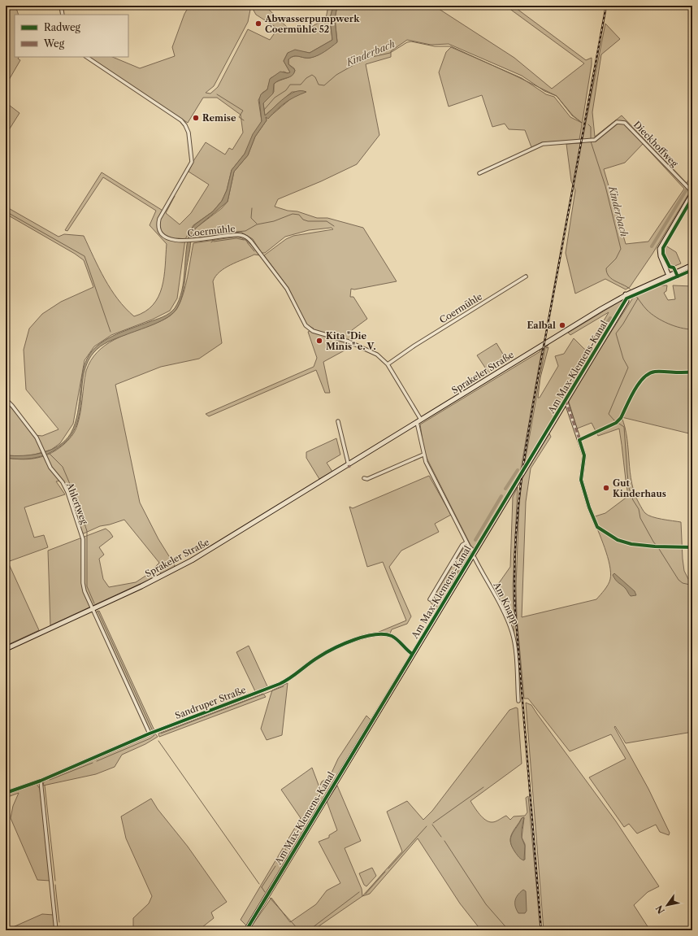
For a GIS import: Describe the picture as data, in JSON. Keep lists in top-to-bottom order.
{
  "streets": {
    "main road": ["Am Max-Klemens-Kanal", "Sprakeler Straße"],
    "street": [
      "Dieckhoffweg",
      "Coermühle",
      "Ahlertweg",
      "Am Knapp",
      "Sandruper Straße"
    ]
  },
  "crossings": [
    ["Coermühle", "Sprakeler Straße"],
    ["Am Max-Klemens-Kanal", "Sprakeler Straße"],
    ["Am Max-Klemens-Kanal", "Am Knapp"],
    ["Am Max-Klemens-Kanal", "Sandruper Straße"],
    ["Sprakeler Straße", "Ahlertweg"],
    ["Sprakeler Straße", "Am Knapp"],
    ["Ahlertweg", "Sandruper Straße"]
  ],
  "water": ["Kinderbach"],
  "places": [
    "Abwasserpumpwerk Coermühle 52",
    "Remise",
    "Ealbal",
    "Kita \"Die Minis\" e. V.",
    "Gut Kinderhaus"
  ],
  "legend": ["Radweg", "Weg"],
  "north": "bottom left"
}
